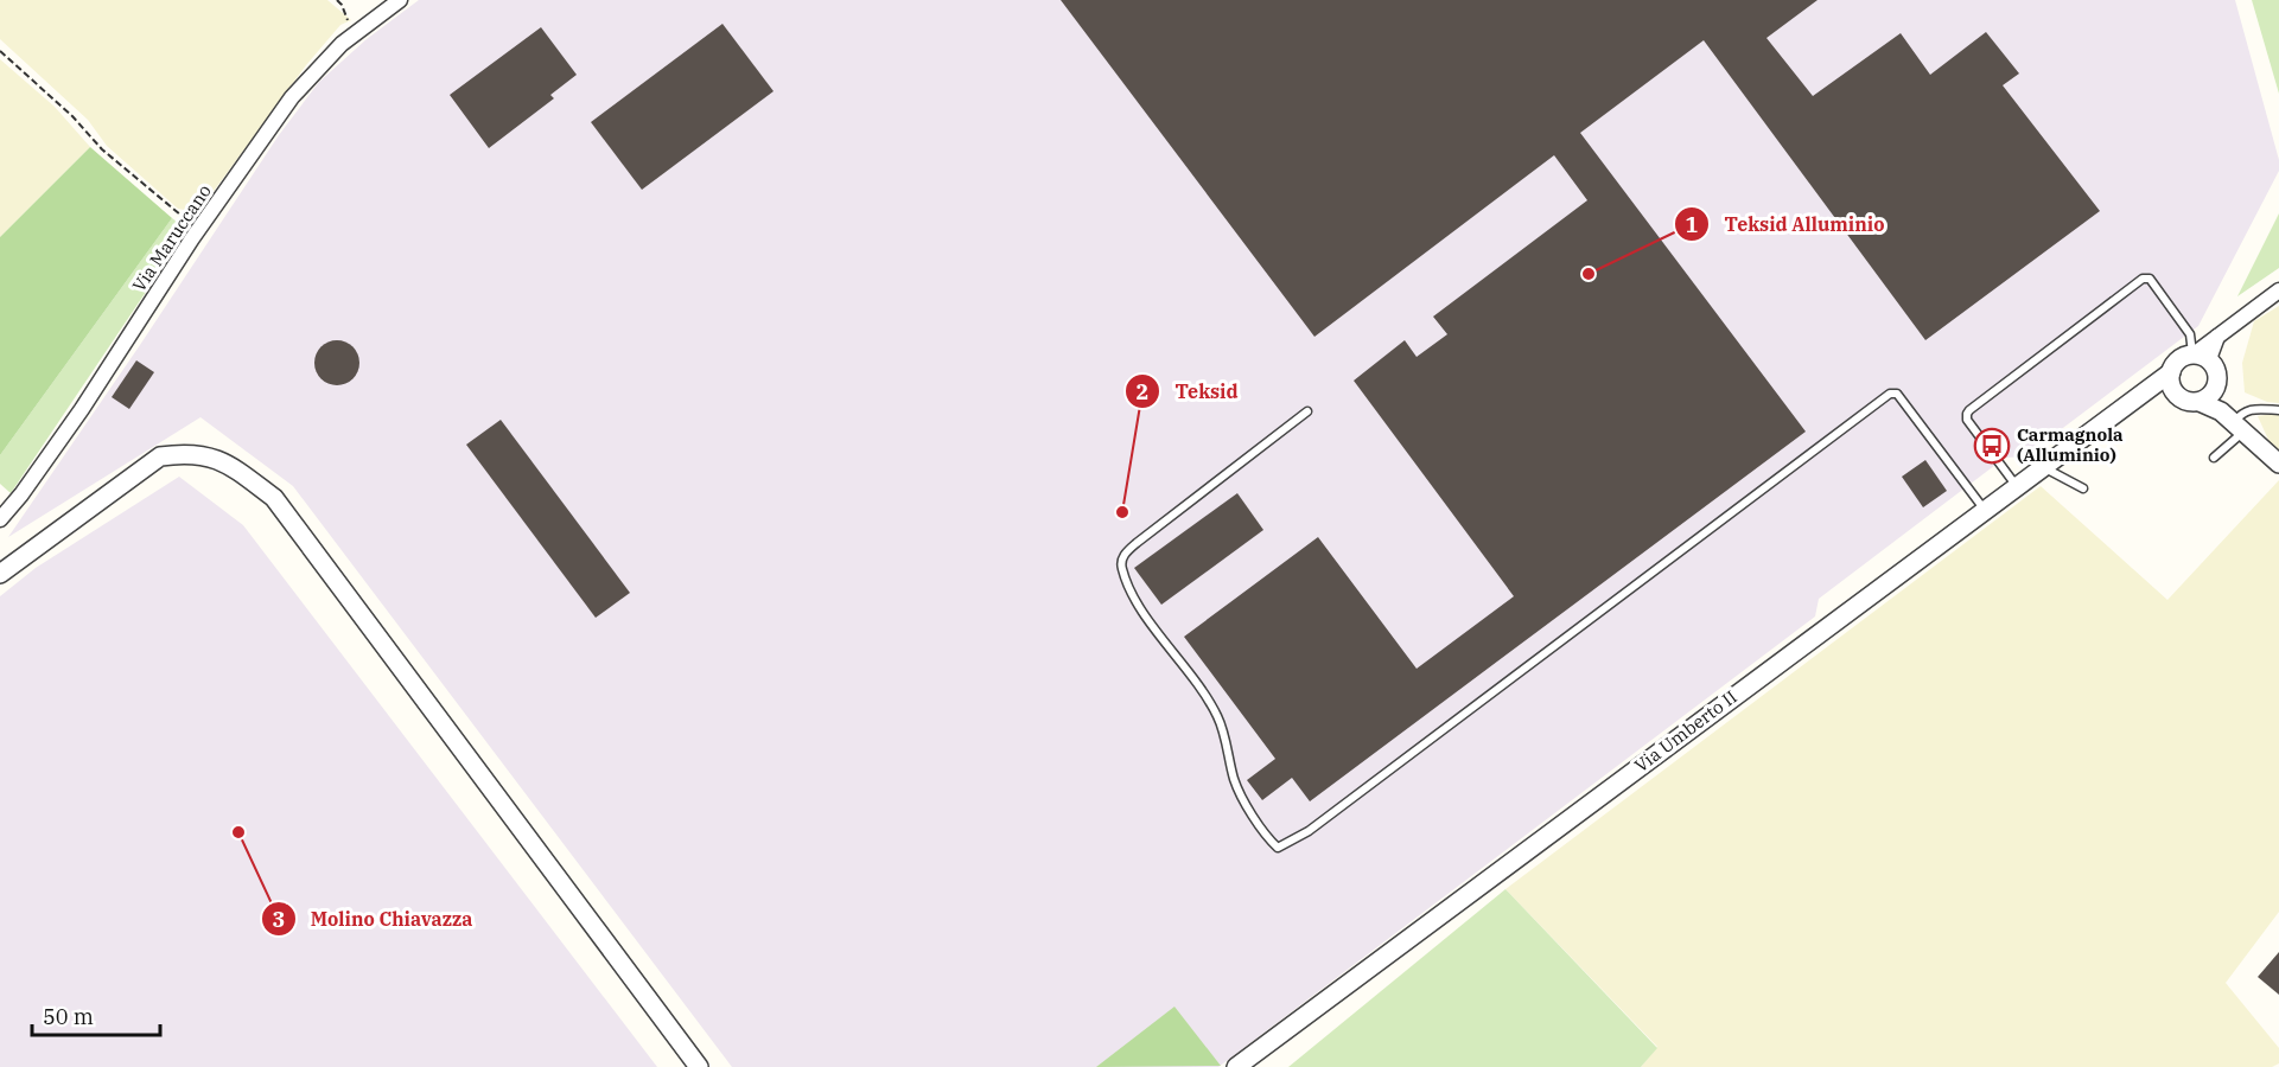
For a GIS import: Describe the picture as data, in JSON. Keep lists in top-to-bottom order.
{
  "streets": {
    "street": ["Via Maruccano", "Via Umberto II"]
  },
  "places": {
    "other": ["Teksid Alluminio", "Teksid", "Molino Chiavazza"],
    "bus stop": ["Carmagnola (Alluminio)"]
  },
  "scale_bar": "50 m"
}
